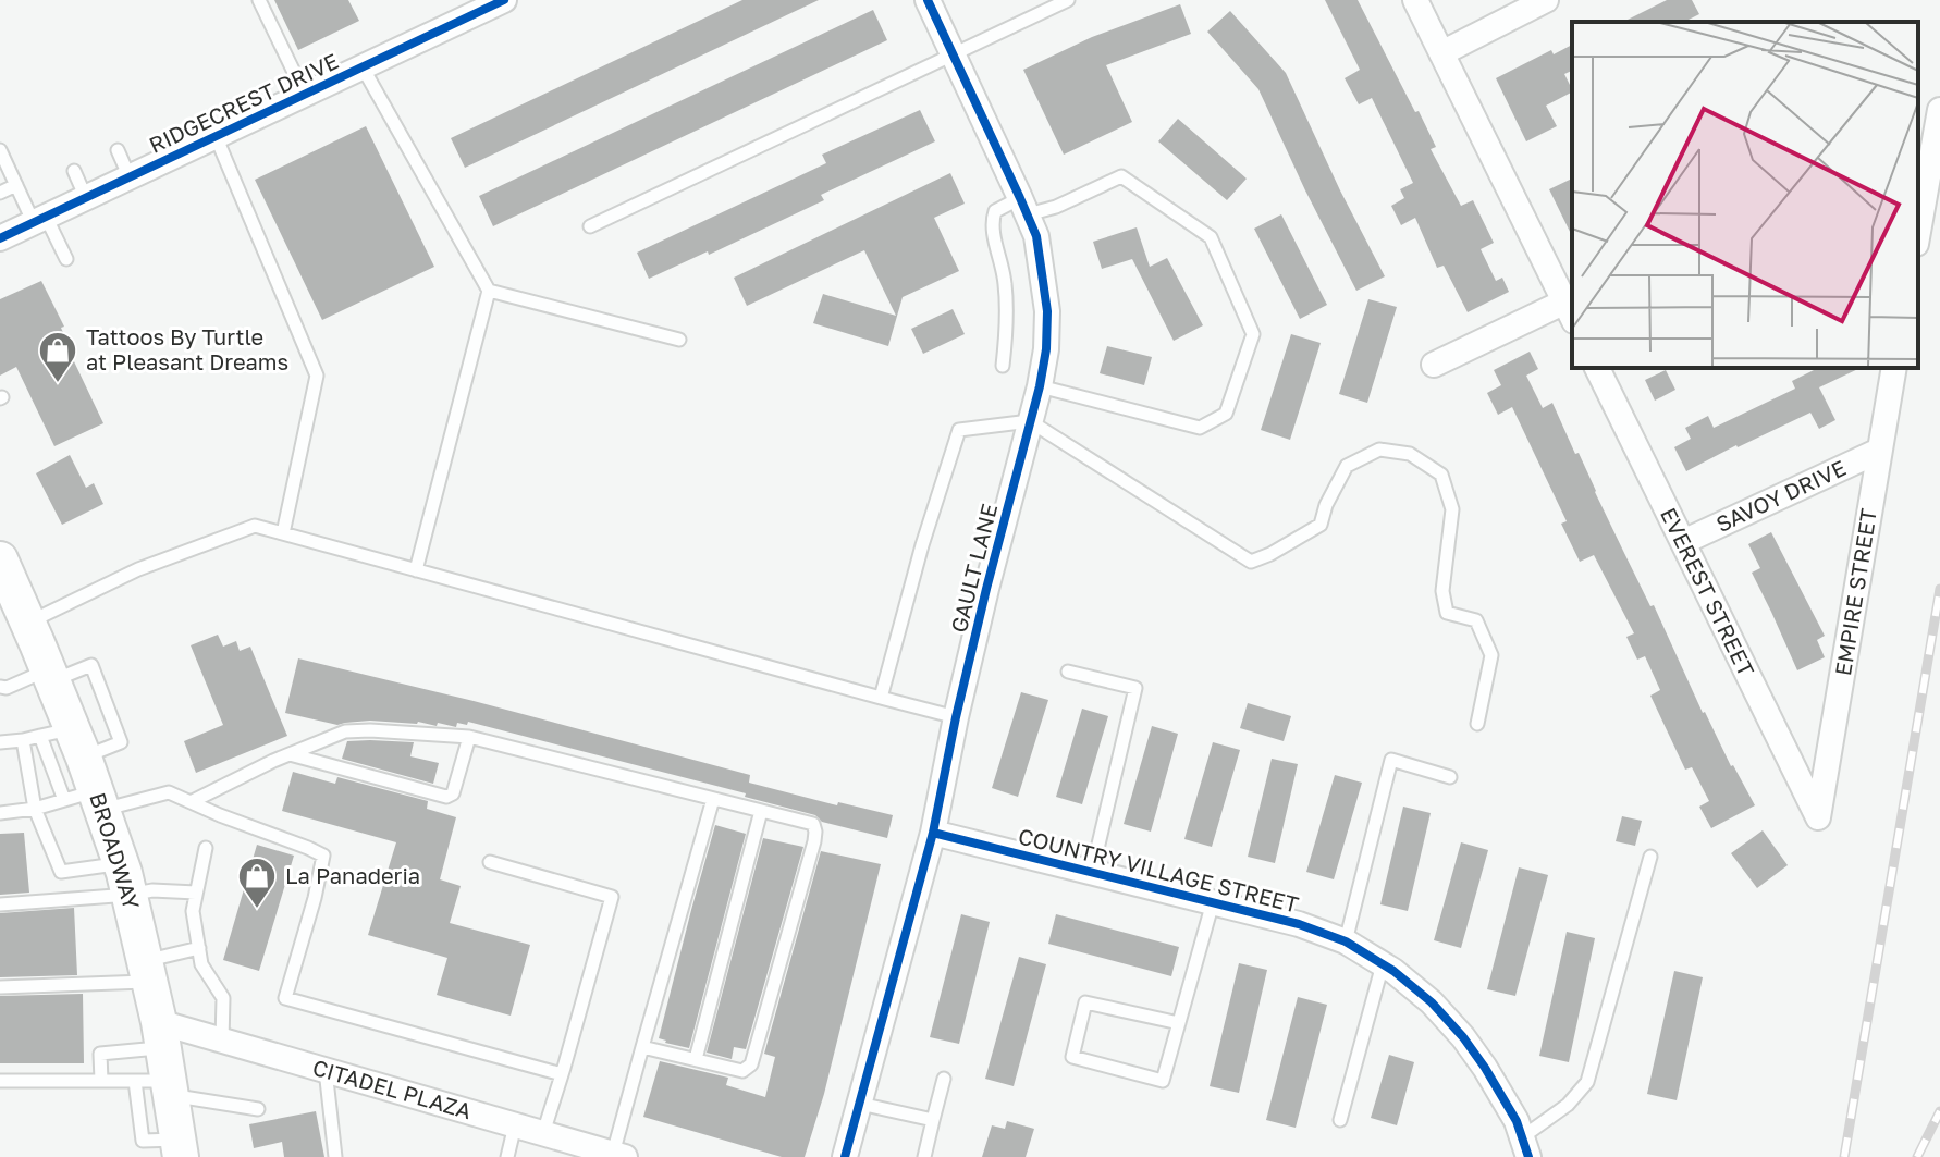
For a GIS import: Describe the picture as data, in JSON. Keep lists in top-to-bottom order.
{
  "streets": {
    "main road": ["BROADWAY"],
    "street": [
      "RIDGECREST DRIVE",
      "SAVOY DRIVE",
      "GAULT LANE",
      "EVEREST STREET",
      "EMPIRE STREET",
      "COUNTRY VILLAGE STREET",
      "CITADEL PLAZA"
    ]
  },
  "crossings": [
    ["SAVOY DRIVE", "EVEREST STREET"],
    ["SAVOY DRIVE", "EMPIRE STREET"],
    ["GAULT LANE", "COUNTRY VILLAGE STREET"],
    ["EVEREST STREET", "EMPIRE STREET"],
    ["BROADWAY", "CITADEL PLAZA"]
  ],
  "places": {
    "shop": ["Tattoos By Turtle at Pleasant Dreams", "La Panaderia"]
  }
}
